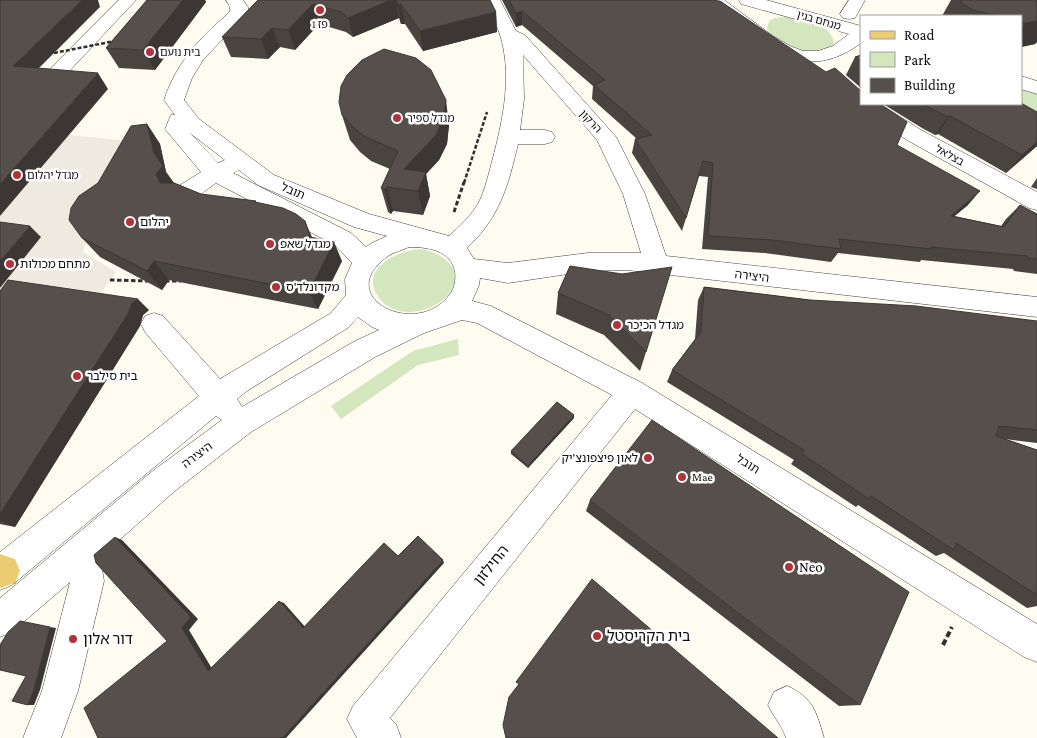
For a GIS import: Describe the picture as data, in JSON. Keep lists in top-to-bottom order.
{
  "streets": {
    "street": [
      "מנחם בגין",
      "הרקון",
      "בצלאל",
      "תובל",
      "היצירה",
      "החילזון"
    ]
  },
  "crossings": [
    ["הרקון", "היצירה"],
    ["תובל", "היצירה"],
    ["תובל", "החילזון"]
  ],
  "places": [
    "פז 1",
    "בית נועם",
    "מגדל ספיר",
    "מגדל יהלום",
    "יהלום",
    "מגדל שאפ",
    "מתחם מכולות",
    "מקדונלד'ס",
    "מגדל הכיכר",
    "בית סילבר",
    "לאון פיצפונצ'יק",
    "Mae",
    "Neo",
    "בית הקריסטל",
    "דור אלון"
  ],
  "legend": ["Road", "Park", "Building"]
}
